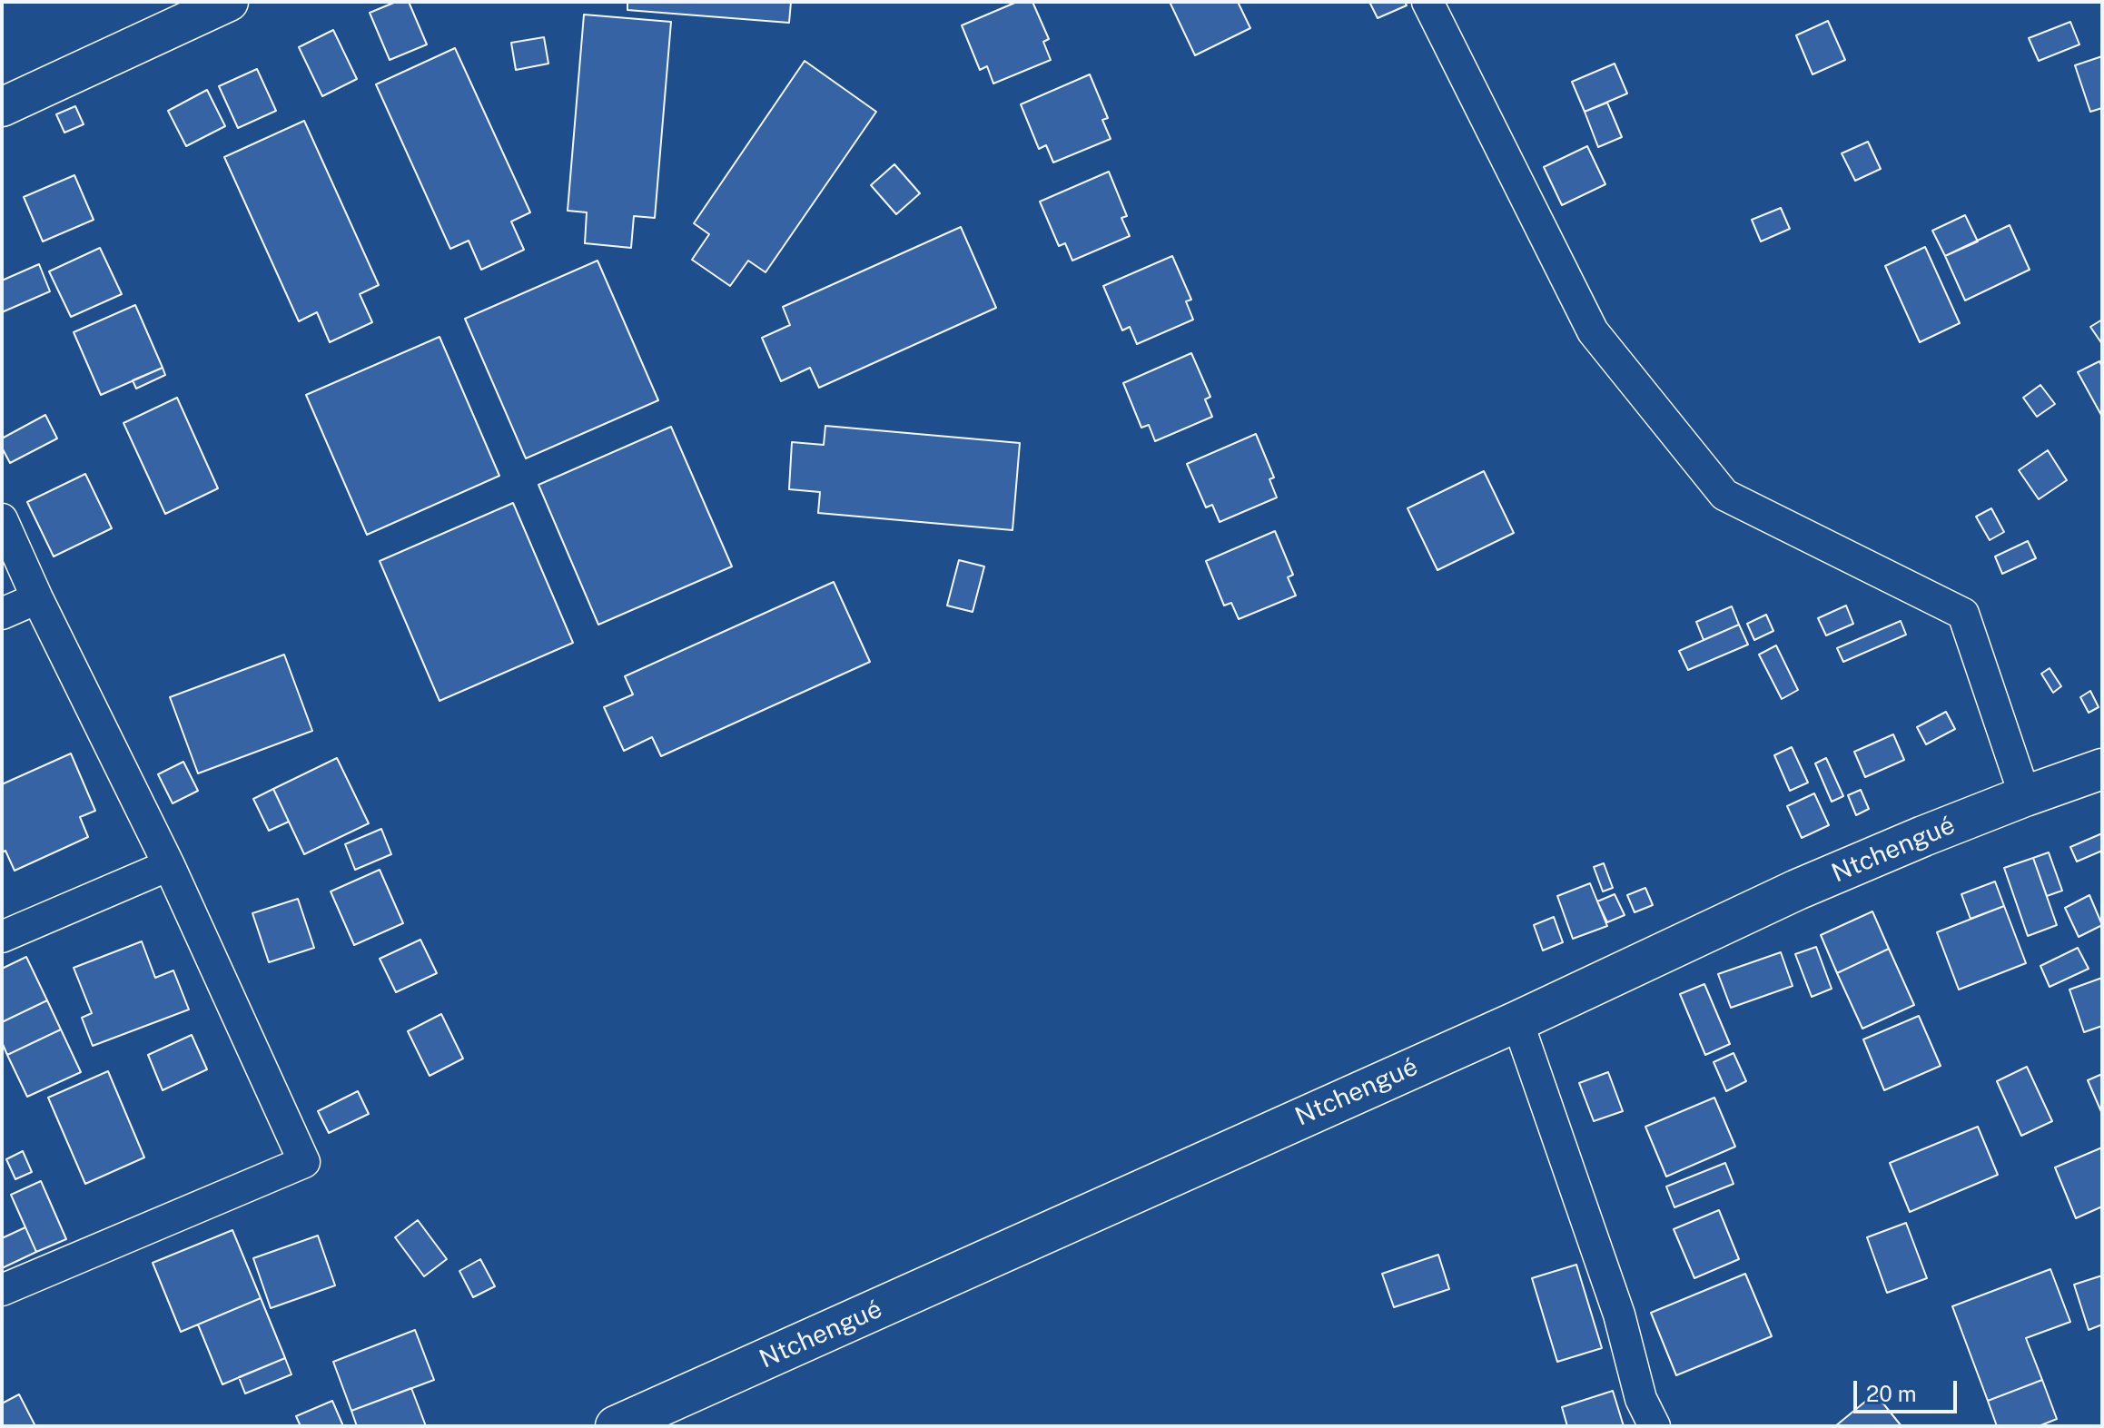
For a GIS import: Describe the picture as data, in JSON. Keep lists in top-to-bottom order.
{
  "streets": {
    "main road": ["Ntchengué"]
  },
  "scale_bar": "20 m"
}
